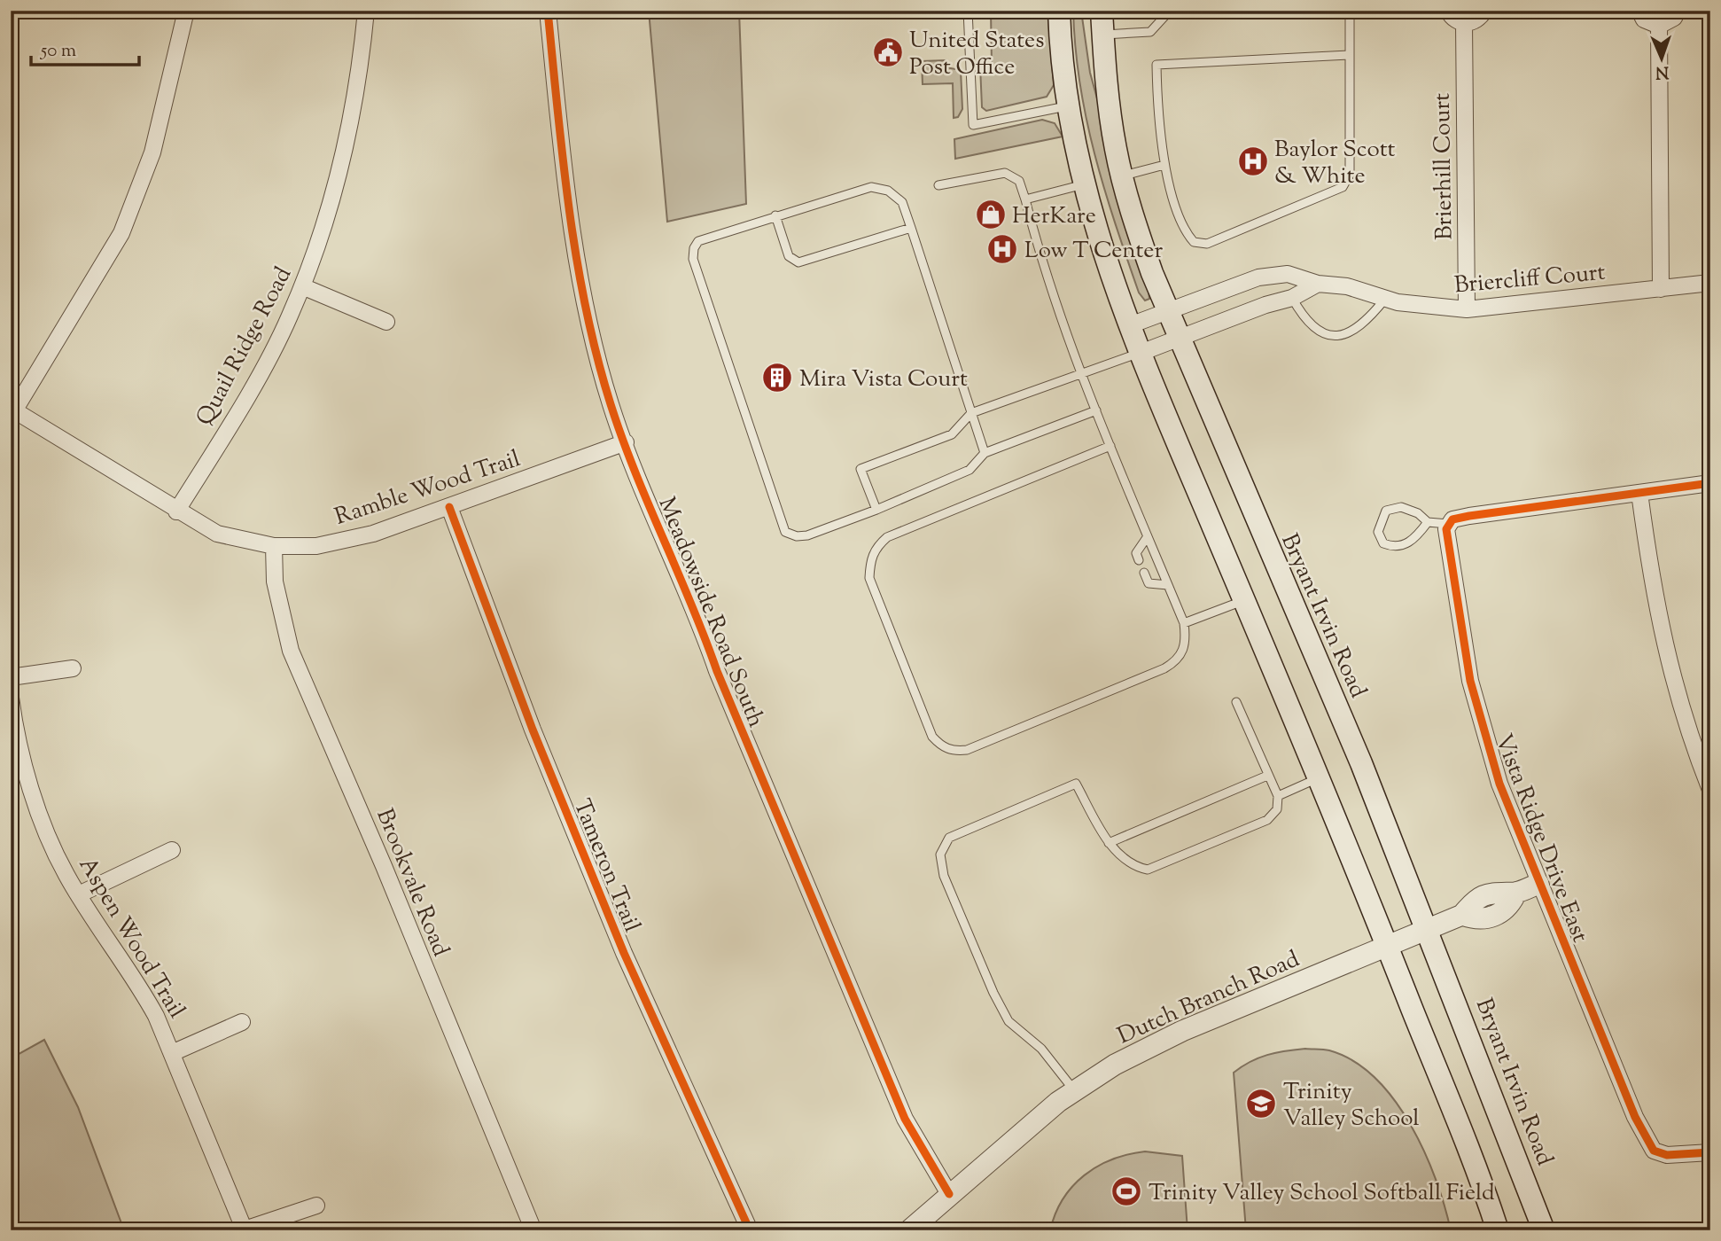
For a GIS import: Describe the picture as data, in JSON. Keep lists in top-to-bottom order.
{
  "streets": {
    "main road": ["Bryant Irvin Road"],
    "street": [
      "Brierhill Court",
      "Briercliff Court",
      "Quail Ridge Road",
      "Ramble Wood Trail",
      "Meadowside Road South",
      "Vista Ridge Drive East",
      "Tameron Trail",
      "Brookvale Road",
      "Aspen Wood Trail",
      "Dutch Branch Road"
    ]
  },
  "crossings": [
    ["Brierhill Court", "Briercliff Court"],
    ["Briercliff Court", "Bryant Irvin Road"],
    ["Quail Ridge Road", "Ramble Wood Trail"],
    ["Ramble Wood Trail", "Meadowside Road South"],
    ["Ramble Wood Trail", "Tameron Trail"],
    ["Ramble Wood Trail", "Brookvale Road"],
    ["Meadowside Road South", "Dutch Branch Road"],
    ["Bryant Irvin Road", "Dutch Branch Road"],
    ["Vista Ridge Drive East", "Dutch Branch Road"]
  ],
  "places": {
    "public building": ["United States Post Office"],
    "hospital": ["Baylor Scott & White", "Low T Center"],
    "shop": ["HerKare"],
    "building": ["Mira Vista Court"],
    "school or university": ["Trinity Valley School"],
    "sports": ["Trinity Valley School Softball Field"]
  },
  "scale_bar": "50 m",
  "north": "bottom"
}
